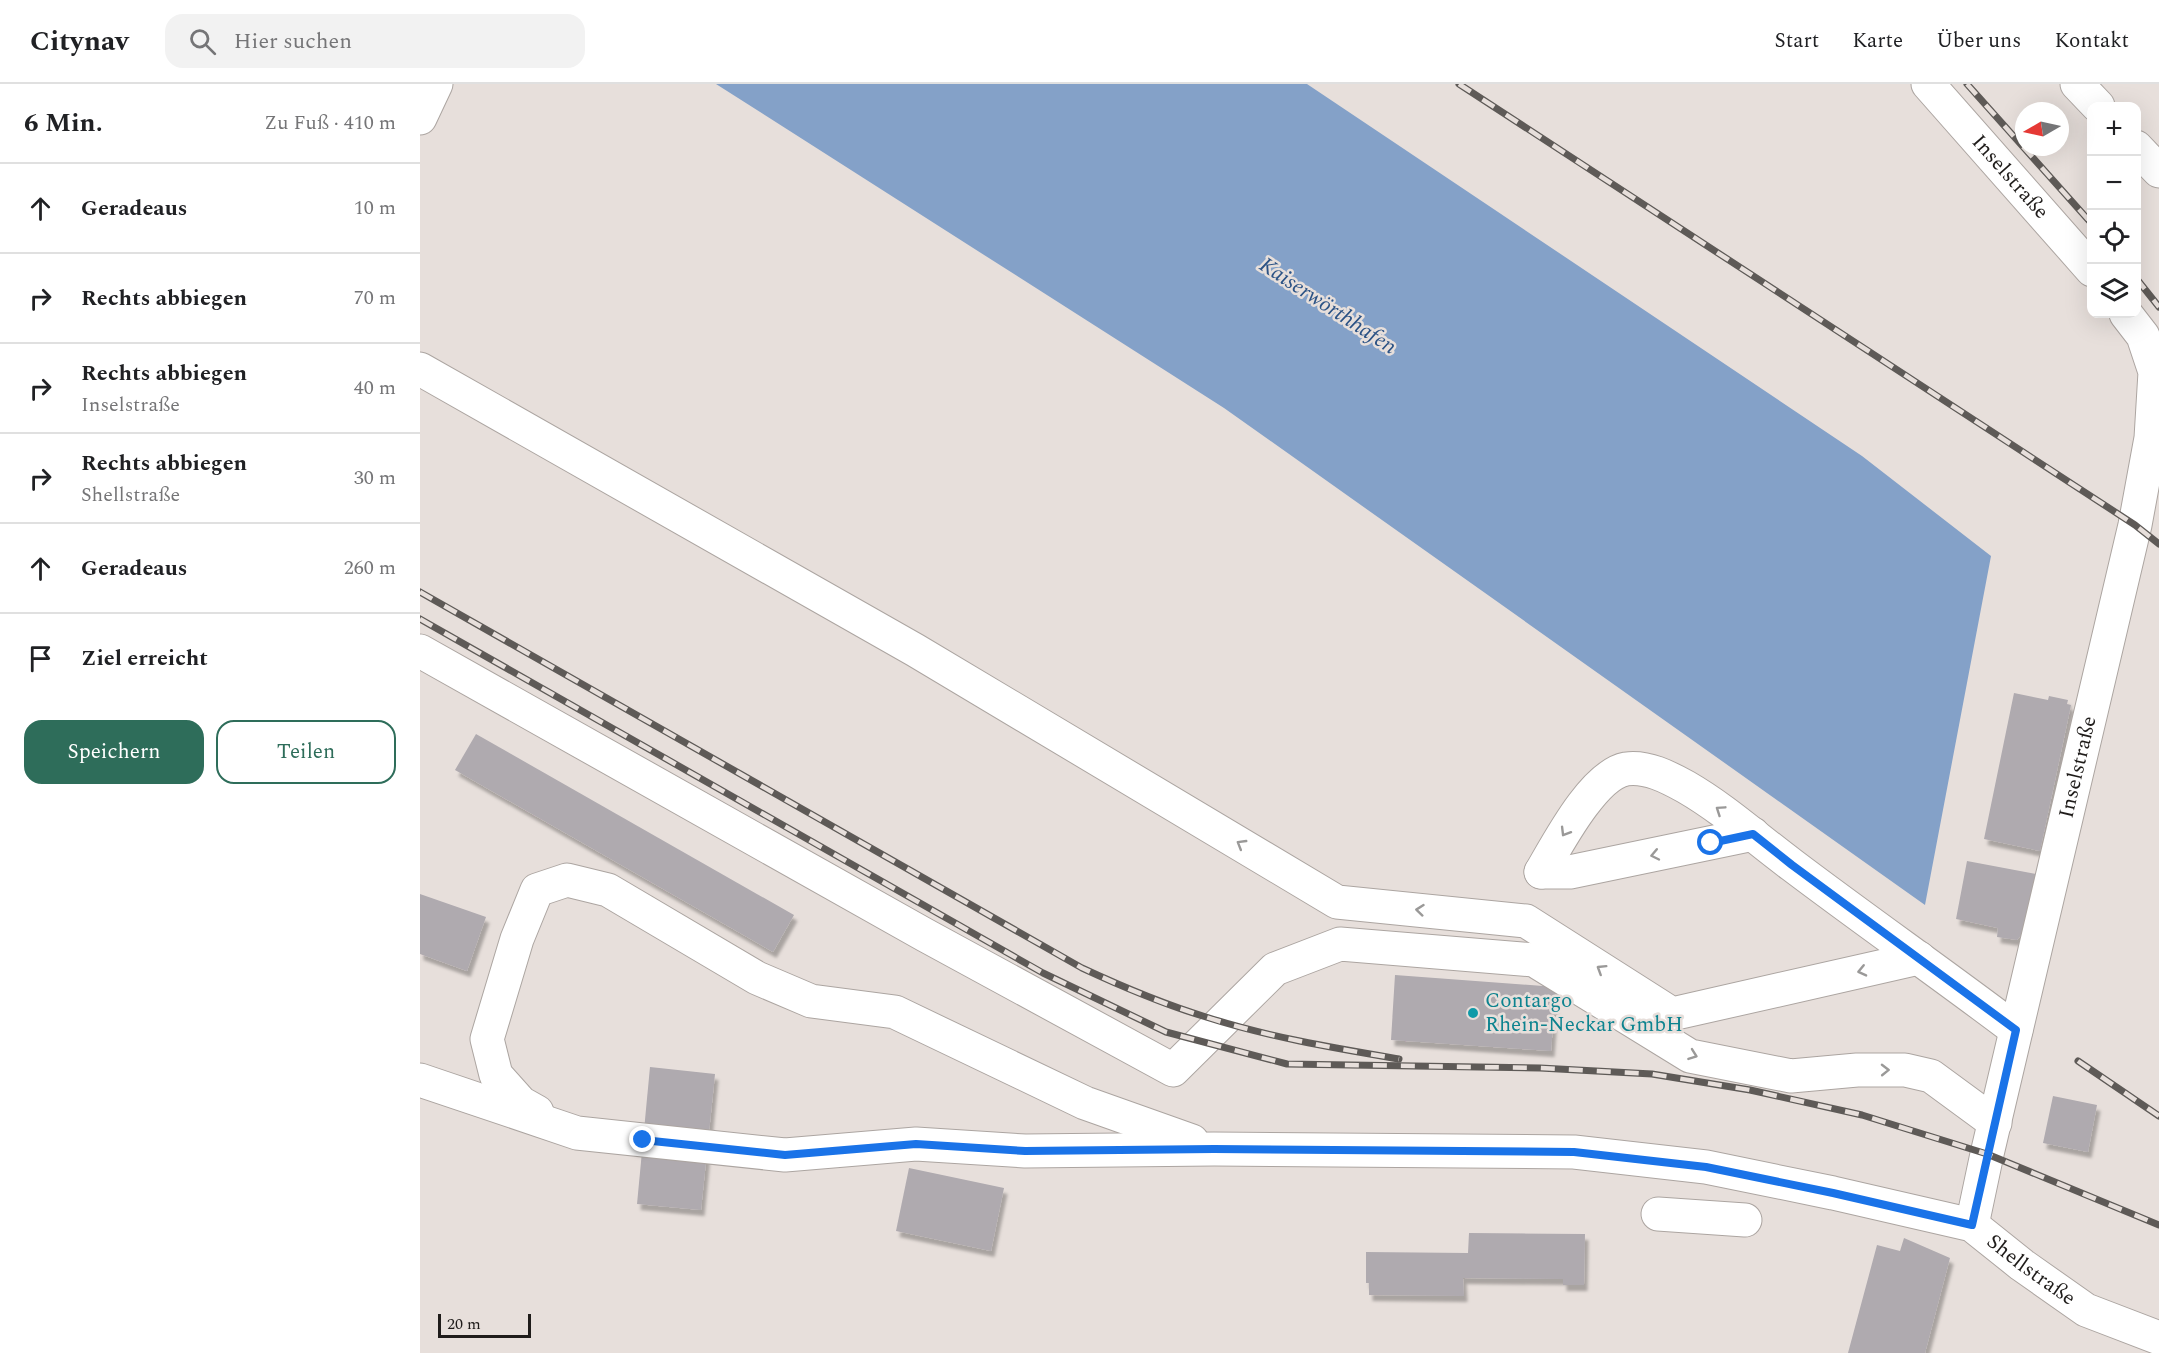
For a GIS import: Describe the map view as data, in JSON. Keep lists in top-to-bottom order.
{
  "streets": {
    "street": ["Inselstraße", "Shellstraße"]
  },
  "crossings": [
    ["Inselstraße", "Shellstraße"]
  ],
  "water": ["Kaiserwörthhafen"],
  "places": ["Contargo Rhein-Neckar GmbH"],
  "scale_bar": "20 m",
  "north": "left",
  "page": {
    "header": "Citynav",
    "search": "Hier suchen",
    "nav": [
      "Start",
      "Karte",
      "Über uns",
      "Kontakt"
    ],
    "heading": ["6 Min.", "Zu Fuß · 410 m"],
    "map_buttons": ["+", "−"],
    "list": [
      ["Geradeaus", "10 m"],
      ["Rechts abbiegen", "70 m"],
      ["Rechts abbiegen", "Inselstraße", "40 m"],
      ["Rechts abbiegen", "Shellstraße", "30 m"],
      ["Geradeaus", "260 m"],
      "Ziel erreicht"
    ],
    "buttons": ["Speichern", "Teilen"],
    "scale": "20 m"
  }
}
